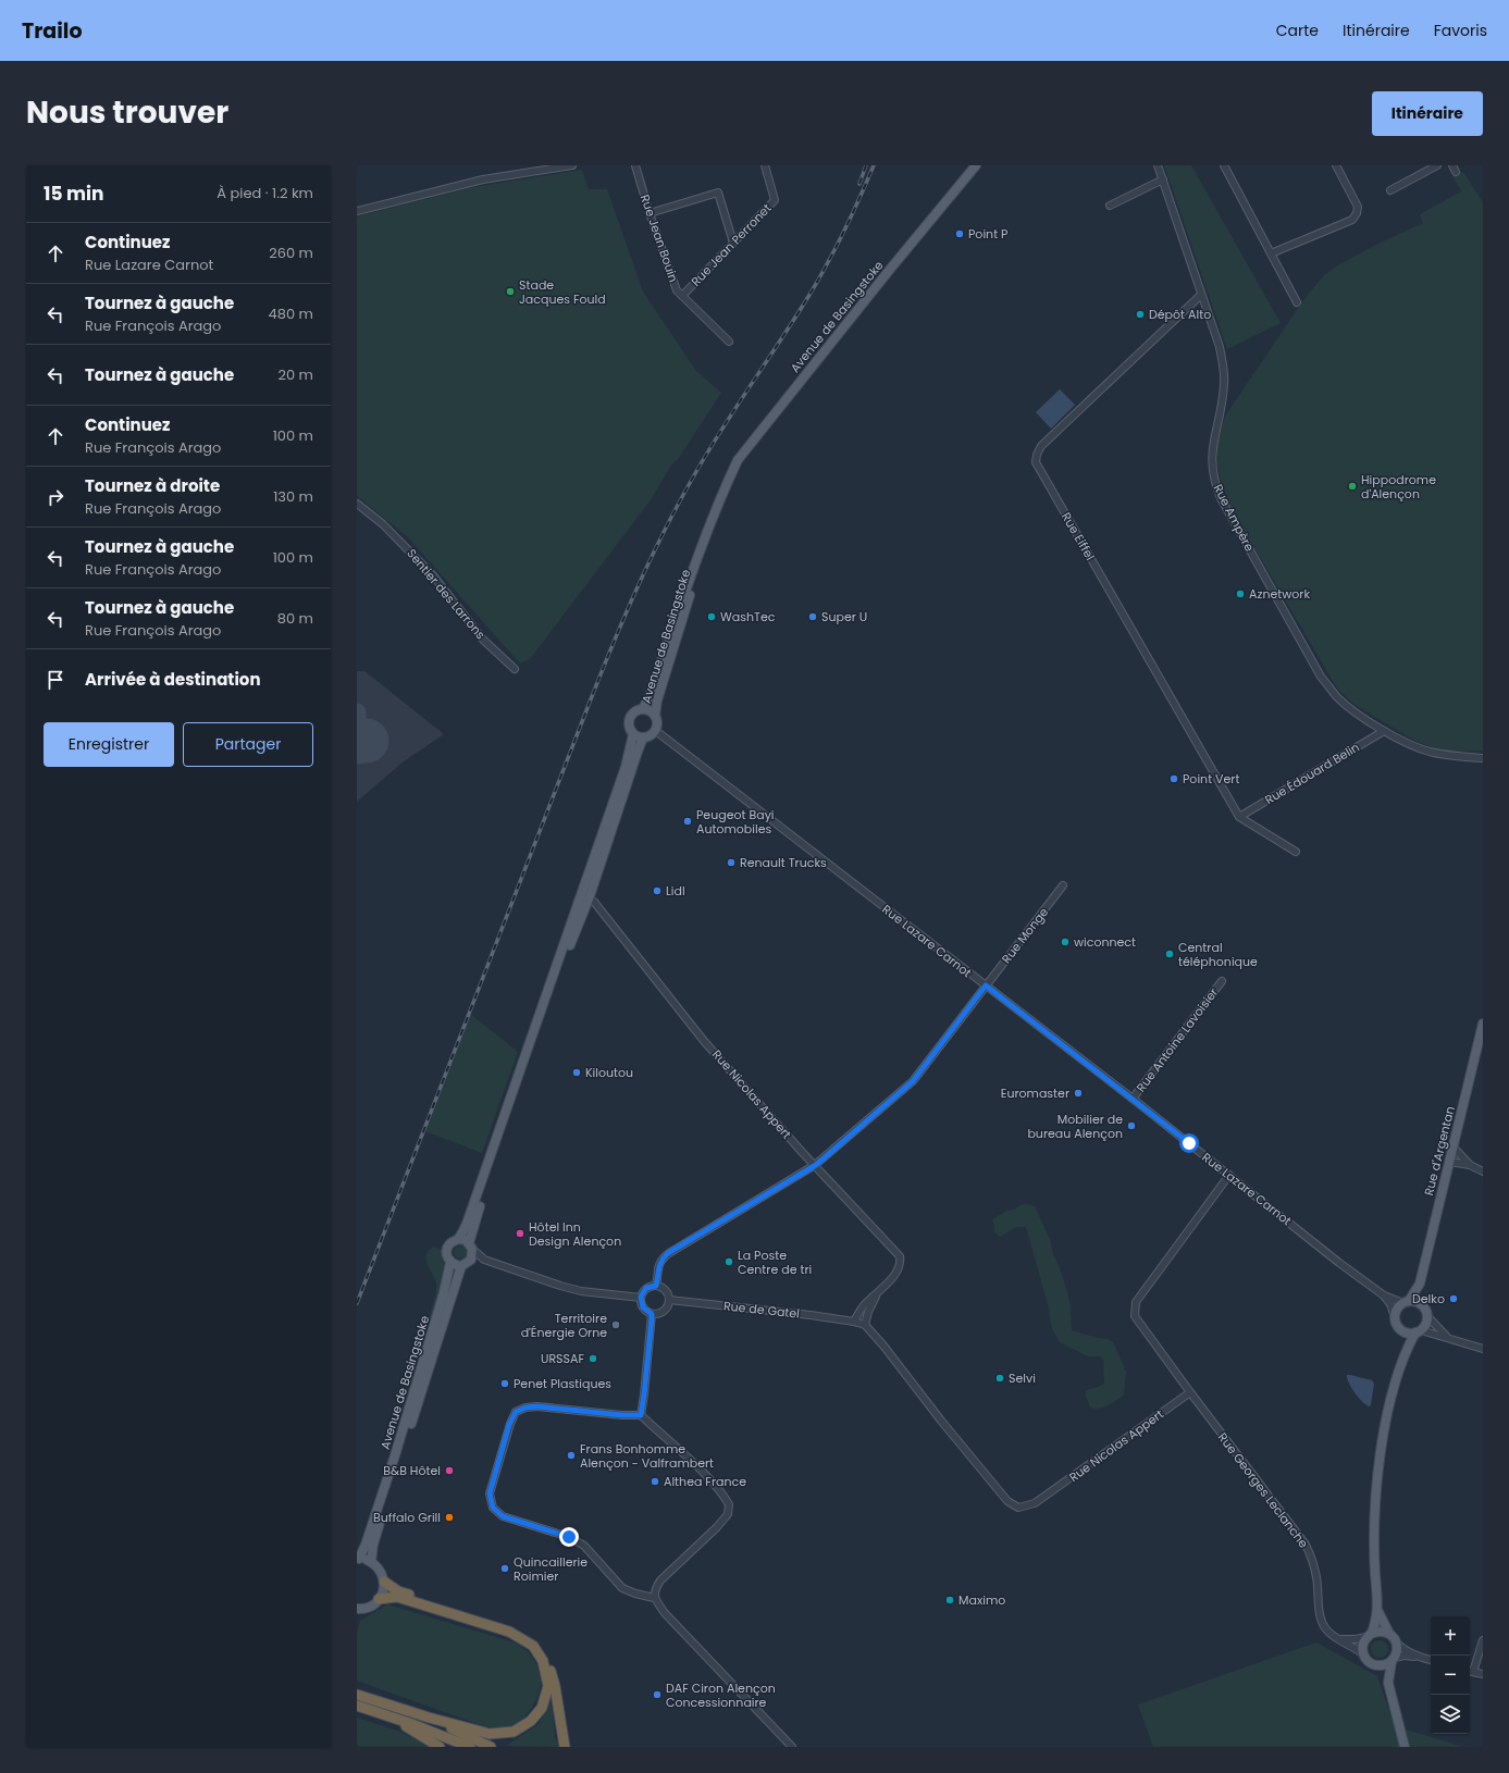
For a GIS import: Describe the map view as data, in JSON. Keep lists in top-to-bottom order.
{
  "streets": {
    "main road": ["Avenue de Basingstoke", "Rue d'Argentan"],
    "street": [
      "Rue Jean Bouin",
      "Rue Jean Perronet",
      "Rue Ampère",
      "Rue Eiffel",
      "Sentier des Larrons",
      "Rue Édouard Belin",
      "Rue Monge",
      "Rue Lazare Carnot",
      "Rue Antoine Lavoisier",
      "Rue Nicolas Appert",
      "Rue de Gatel",
      "Rue Georges Leclanche"
    ]
  },
  "crossings": [
    ["Rue Jean Bouin", "Rue Jean Perronet"],
    ["Avenue de Basingstoke", "Rue Lazare Carnot"],
    ["Rue Ampère", "Rue Eiffel"],
    ["Rue Ampère", "Rue Édouard Belin"],
    ["Rue Eiffel", "Rue Édouard Belin"],
    ["Rue Monge", "Rue Lazare Carnot"],
    ["Rue Monge", "Rue Nicolas Appert"],
    ["Rue Monge", "Rue de Gatel"],
    ["Rue Lazare Carnot", "Rue Antoine Lavoisier"],
    ["Rue Lazare Carnot", "Rue d'Argentan"],
    ["Rue Nicolas Appert", "Rue de Gatel"],
    ["Rue Nicolas Appert", "Rue Georges Leclanche"]
  ],
  "places": [
    "Point P",
    "Stade Jacques Fould",
    "Dépôt Alto",
    "Hippodrome d'Alençon",
    "Aznetwork",
    "WashTec",
    "Super U",
    "Point Vert",
    "Peugeot Bayi Automobiles",
    "Renault Trucks",
    "Lidl",
    "wiconnect",
    "Central téléphonique",
    "Kiloutou",
    "Euromaster",
    "Mobilier de bureau Alençon",
    "Hôtel Inn Design Alençon",
    "La Poste Centre de tri",
    "Delko",
    "Territoire d'Énergie Orne",
    "URSSAF",
    "Selvi",
    "Penet Plastiques",
    "Frans Bonhomme Alençon - Valframbert",
    "B&B Hôtel",
    "Althea France",
    "Buffalo Grill",
    "Quincaillerie Roimier",
    "Maximo",
    "DAF Ciron Alençon Concessionnaire"
  ],
  "page": {
    "header": "Trailo",
    "nav": ["Carte", "Itinéraire", "Favoris"],
    "title": "Nous trouver",
    "buttons": [
      "Itinéraire",
      ["Enregistrer", "Partager"]
    ],
    "heading": ["15 min", "À pied · 1.2 km"],
    "list": [
      ["Continuez", "Rue Lazare Carnot", "260 m"],
      ["Tournez à gauche", "Rue François Arago", "480 m"],
      ["Tournez à gauche", "20 m"],
      ["Continuez", "Rue François Arago", "100 m"],
      ["Tournez à droite", "Rue François Arago", "130 m"],
      ["Tournez à gauche", "Rue François Arago", "100 m"],
      ["Tournez à gauche", "Rue François Arago", "80 m"],
      "Arrivée à destination"
    ],
    "map_buttons": ["+", "−"]
  }
}
